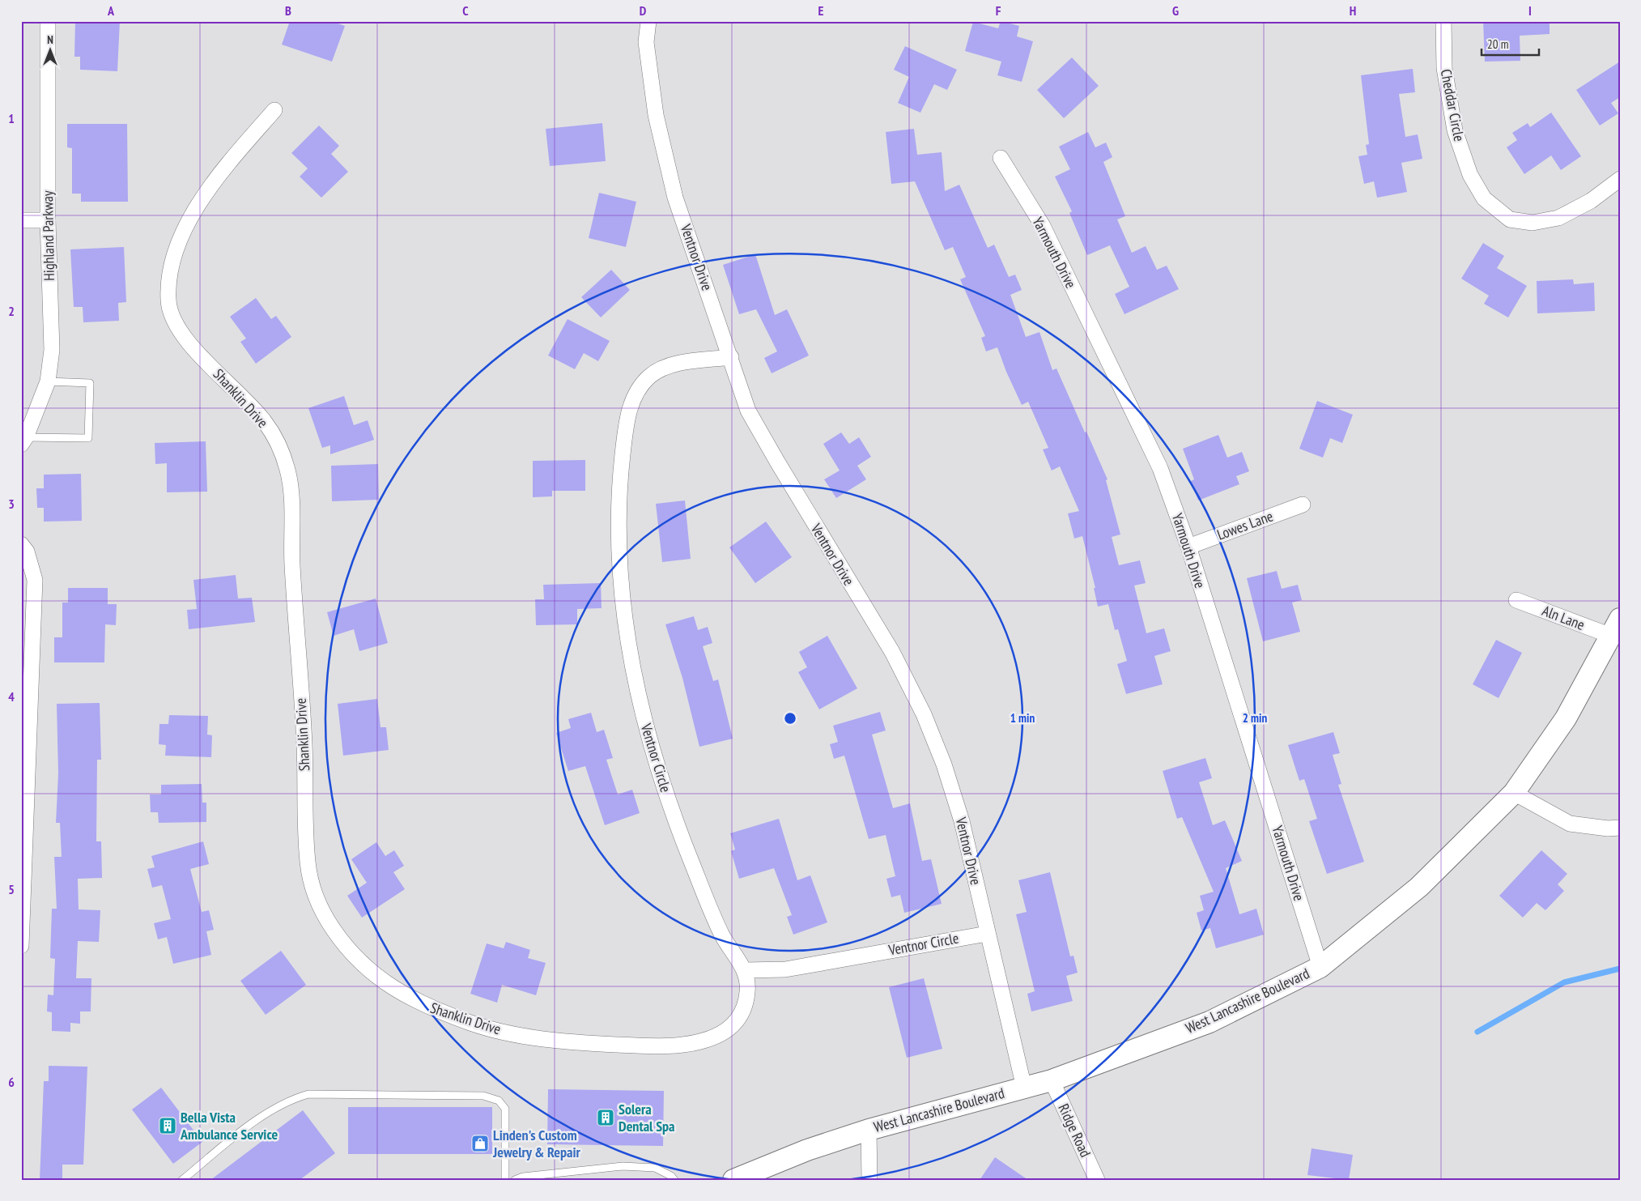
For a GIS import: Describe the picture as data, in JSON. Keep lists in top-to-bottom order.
{
  "streets": {
    "main road": ["West Lancashire Boulevard"],
    "street": [
      "Cheddar Circle",
      "Highland Parkway",
      "Yarmouth Drive",
      "Ventnor Drive",
      "Shanklin Drive",
      "Lowes Lane",
      "Aln Lane",
      "Ventnor Circle",
      "Ridge Road"
    ]
  },
  "crossings": [
    ["Yarmouth Drive", "Lowes Lane"],
    ["Yarmouth Drive", "West Lancashire Boulevard"],
    ["Ventnor Drive", "Ventnor Circle"],
    ["Ventnor Drive", "West Lancashire Boulevard"],
    ["Shanklin Drive", "Ventnor Circle"],
    ["Aln Lane", "West Lancashire Boulevard"],
    ["West Lancashire Boulevard", "Ridge Road"]
  ],
  "places": {
    "building": ["Solera Dental Spa", "Bella Vista Ambulance Service"],
    "shop": ["Linden's Custom Jewelry & Repair"]
  },
  "scale_bar": "20 m",
  "north": "top",
  "grid": {
    "columns": [
      "A",
      "B",
      "C",
      "D",
      "E",
      "F",
      "G",
      "H",
      "I"
    ],
    "rows": [
      "1",
      "2",
      "3",
      "4",
      "5",
      "6"
    ]
  },
  "rings": ["1 min", "2 min"]
}
